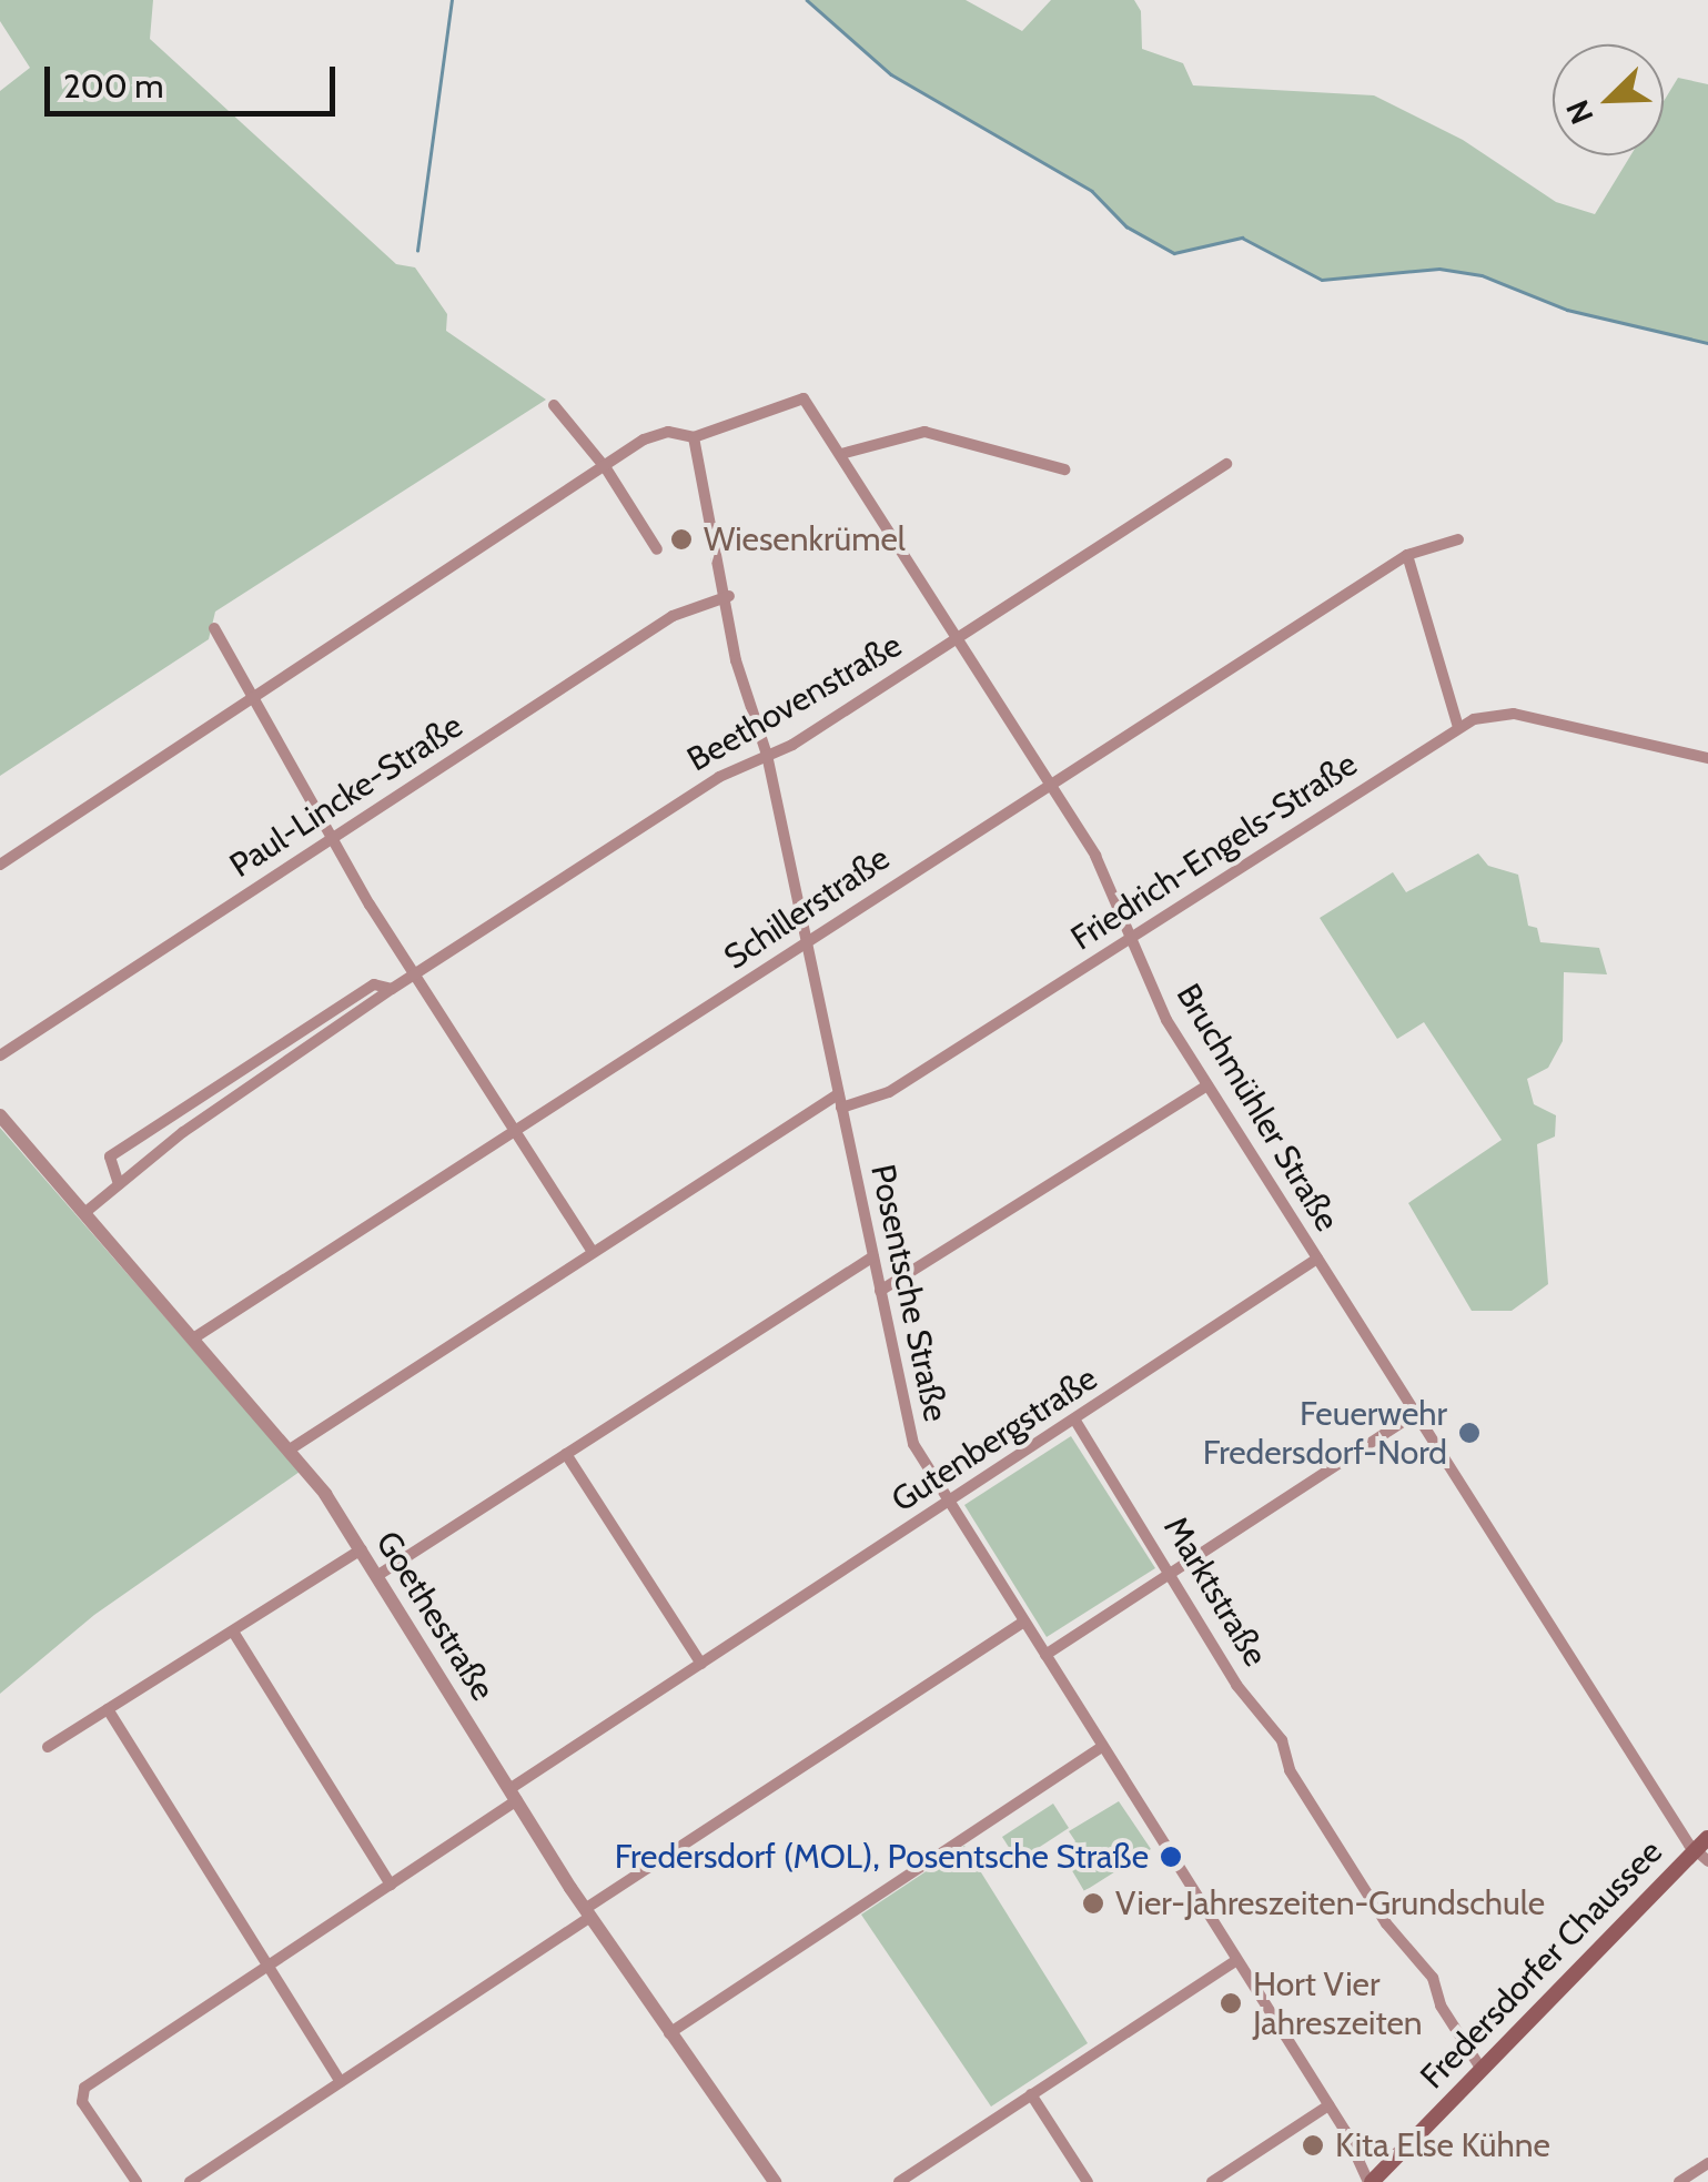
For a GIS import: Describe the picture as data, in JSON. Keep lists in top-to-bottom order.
{
  "streets": {
    "main road": ["Fredersdorfer Chaussee"],
    "street": [
      "Beethovenstraße",
      "Paul-Lincke-Straße",
      "Friedrich-Engels-Straße",
      "Schillerstraße",
      "Bruchmühler Straße",
      "Posentsche Straße",
      "Gutenbergstraße",
      "Marktstraße",
      "Goethestraße"
    ]
  },
  "crossings": [
    ["Beethovenstraße", "Bruchmühler Straße"],
    ["Beethovenstraße", "Posentsche Straße"],
    ["Beethovenstraße", "Goethestraße"],
    ["Paul-Lincke-Straße", "Posentsche Straße"],
    ["Friedrich-Engels-Straße", "Bruchmühler Straße"],
    ["Friedrich-Engels-Straße", "Posentsche Straße"],
    ["Friedrich-Engels-Straße", "Goethestraße"],
    ["Schillerstraße", "Bruchmühler Straße"],
    ["Schillerstraße", "Posentsche Straße"],
    ["Schillerstraße", "Goethestraße"],
    ["Bruchmühler Straße", "Posentsche Straße"],
    ["Bruchmühler Straße", "Gutenbergstraße"],
    ["Bruchmühler Straße", "Fredersdorfer Chaussee"],
    ["Posentsche Straße", "Gutenbergstraße"],
    ["Posentsche Straße", "Fredersdorfer Chaussee"],
    ["Gutenbergstraße", "Marktstraße"],
    ["Gutenbergstraße", "Goethestraße"],
    ["Marktstraße", "Fredersdorfer Chaussee"]
  ],
  "places": [
    "Wiesenkrümel",
    "Feuerwehr Fredersdorf-Nord",
    "Fredersdorf (MOL), Posentsche Straße",
    "Vier-Jahreszeiten-Grundschule",
    "Hort Vier Jahreszeiten",
    "Kita Else Kühne"
  ],
  "scale_bar": "200 m",
  "north": "bottom left"
}
